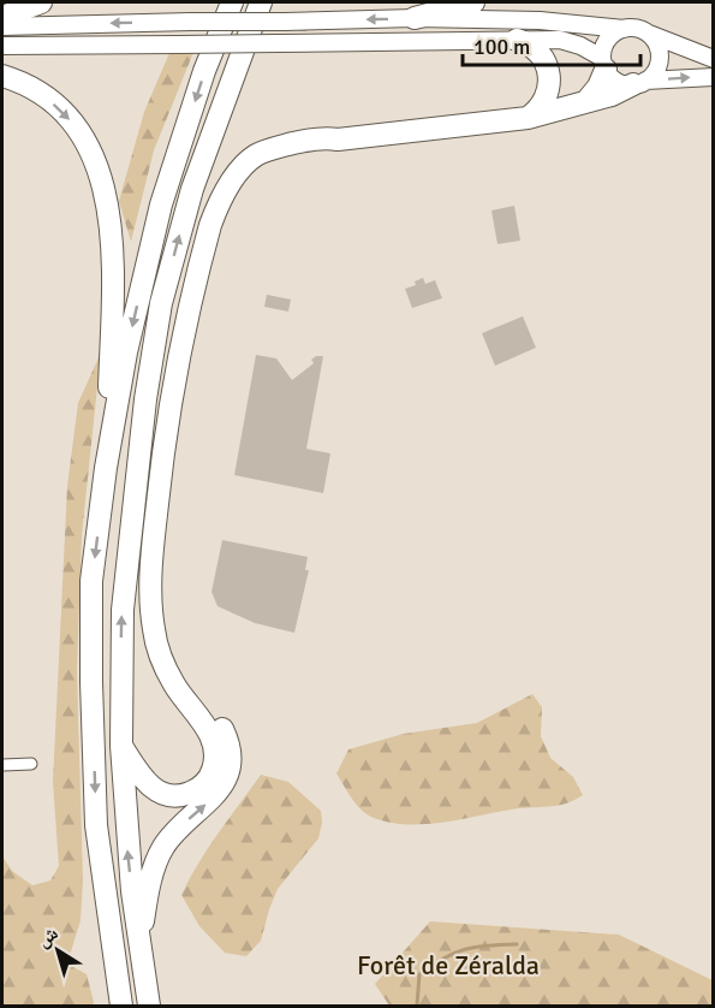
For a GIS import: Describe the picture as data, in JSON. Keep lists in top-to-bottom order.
{
  "parks": ["Forêt de Zéralda"],
  "scale_bar": "100 m",
  "north": "top left"
}
